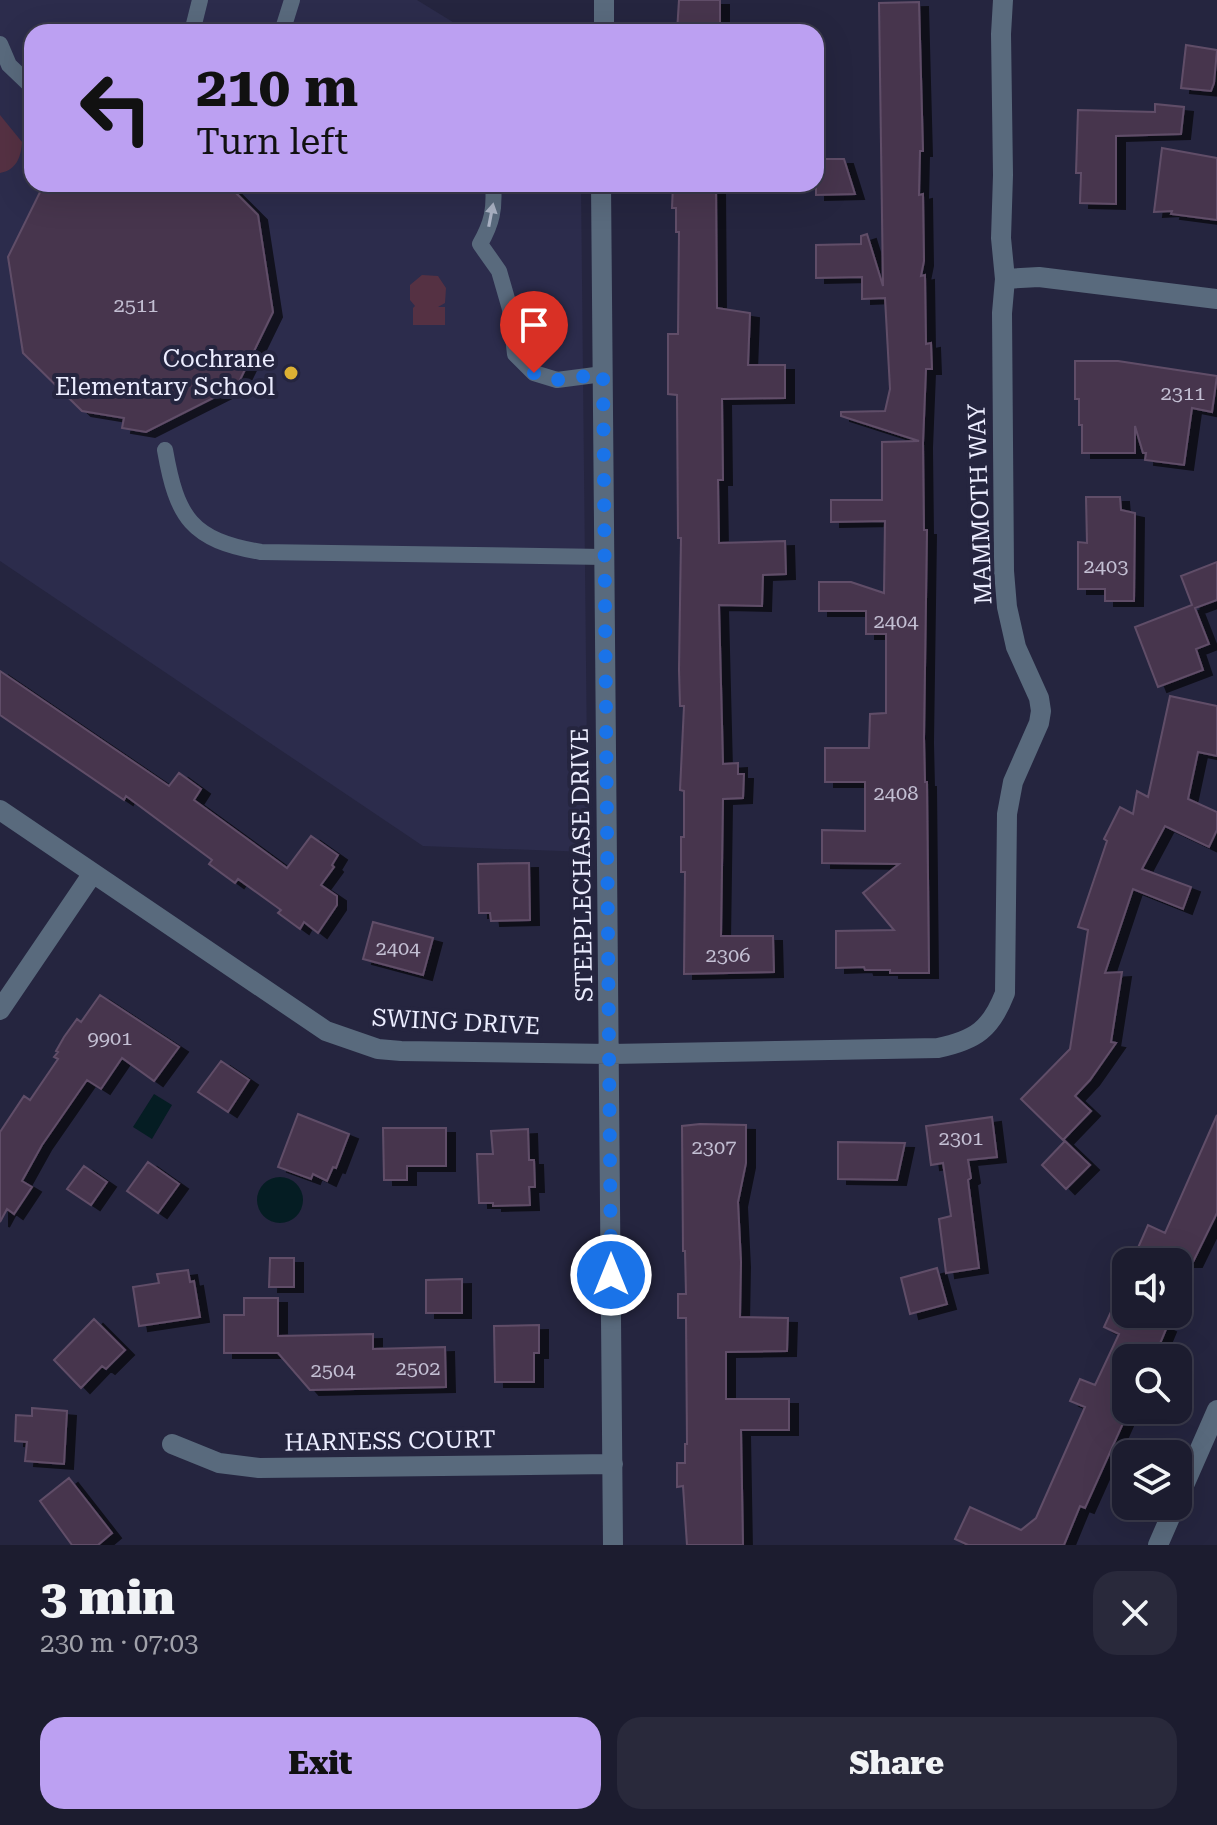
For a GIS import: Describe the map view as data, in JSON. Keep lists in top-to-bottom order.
{
  "streets": {
    "street": [
      "MAMMOTH WAY",
      "STEEPLECHASE DRIVE",
      "SWING DRIVE",
      "HARNESS COURT"
    ]
  },
  "crossings": [
    ["MAMMOTH WAY", "SWING DRIVE"],
    ["STEEPLECHASE DRIVE", "SWING DRIVE"],
    ["STEEPLECHASE DRIVE", "HARNESS COURT"]
  ],
  "places": ["Cochrane Elementary School"],
  "house_numbers": [
    "2511",
    "2311",
    "2403",
    "2404",
    "2408",
    "2404",
    "2306",
    "9901",
    "2301",
    "2307",
    "2502",
    "2504"
  ],
  "page": {
    "turn": ["210 m", "Turn left"],
    "heading": ["3 min", "230 m · 07:03"],
    "buttons": ["Exit", "Share"]
  }
}
